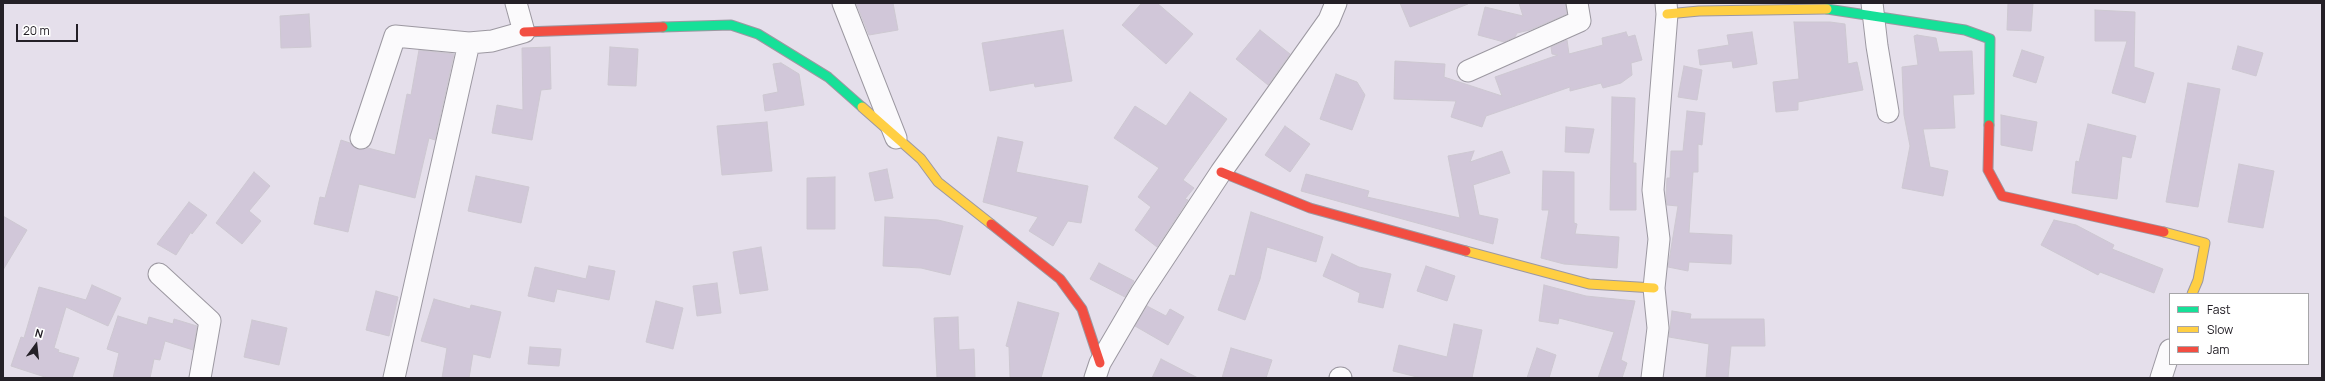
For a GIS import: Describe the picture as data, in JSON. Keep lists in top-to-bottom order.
{
  "legend": ["Fast", "Slow", "Jam"],
  "scale_bar": "20 m",
  "north": "top"
}
